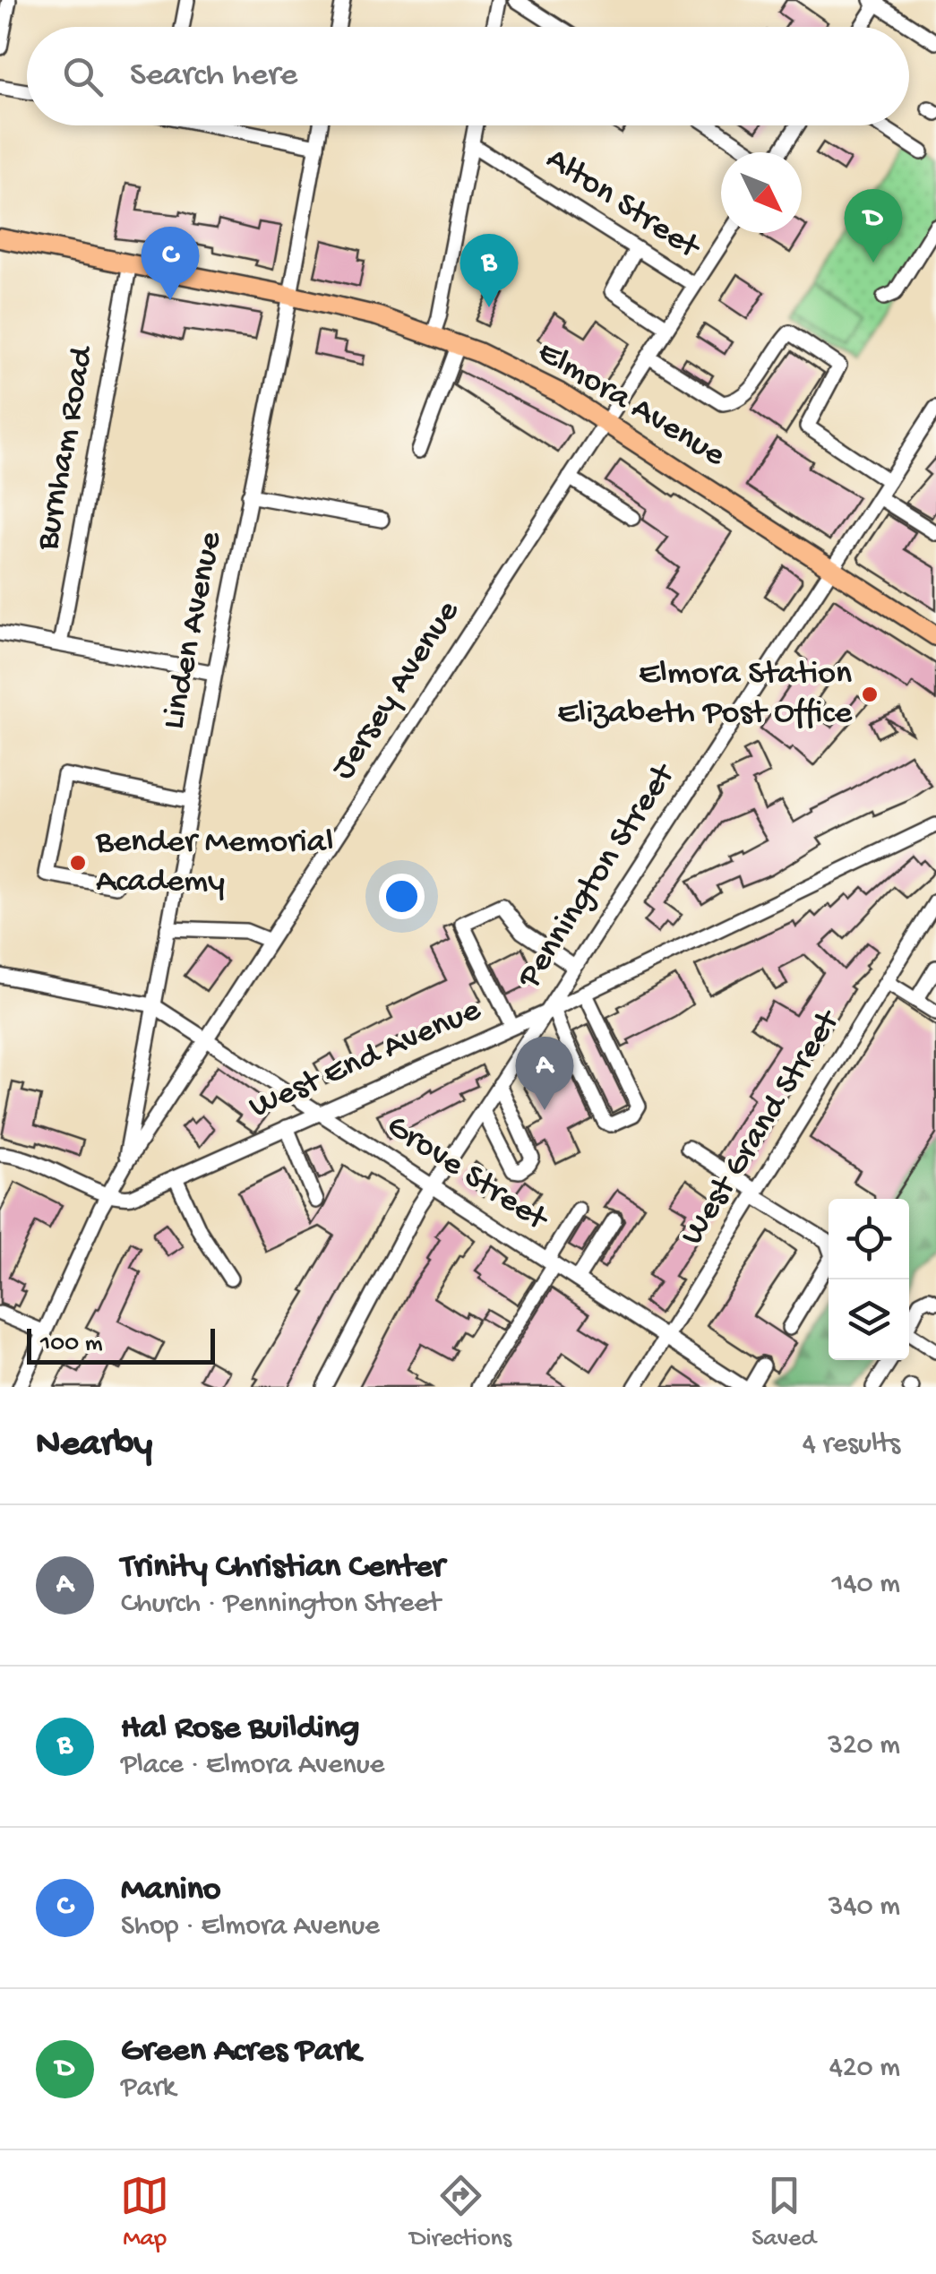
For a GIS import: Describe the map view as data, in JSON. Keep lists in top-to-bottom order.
{
  "streets": {
    "main road": ["Elmora Avenue"],
    "street": [
      "Alton Street",
      "Burnham Road",
      "Linden Avenue",
      "Jersey Avenue",
      "Pennington Street",
      "West End Avenue",
      "West Grand Street",
      "Grove Street"
    ]
  },
  "crossings": [
    ["Alton Street", "Jersey Avenue"],
    ["Elmora Avenue", "Burnham Road"],
    ["Elmora Avenue", "Linden Avenue"],
    ["Elmora Avenue", "Jersey Avenue"],
    ["Elmora Avenue", "Pennington Street"],
    ["Linden Avenue", "Jersey Avenue"],
    ["Linden Avenue", "Grove Street"],
    ["Jersey Avenue", "West End Avenue"],
    ["Jersey Avenue", "Grove Street"],
    ["Pennington Street", "West End Avenue"],
    ["Pennington Street", "Grove Street"],
    ["West End Avenue", "Grove Street"],
    ["West Grand Street", "Grove Street"]
  ],
  "places": ["Elmora Station Elizabeth Post Office", "Bender Memorial Academy"],
  "scale_bar": "100 m",
  "north": "bottom right",
  "page": {
    "search": "Search here",
    "pins": [
      "D",
      "C",
      "B",
      "A"
    ],
    "scale": "100 m",
    "heading": ["Nearby", "4 results"],
    "list": [
      {
        "mark": "A",
        "name": "Trinity Christian Center",
        "note": "Church · Pennington Street",
        "value": "140 m"
      },
      {
        "mark": "B",
        "name": "Hal Rose Building",
        "note": "Place · Elmora Avenue",
        "value": "320 m"
      },
      {
        "mark": "C",
        "name": "Manino",
        "note": "Shop · Elmora Avenue",
        "value": "340 m"
      },
      {
        "mark": "D",
        "name": "Green Acres Park",
        "note": "Park",
        "value": "420 m"
      }
    ],
    "nav": ["Map", "Directions", "Saved"]
  }
}
